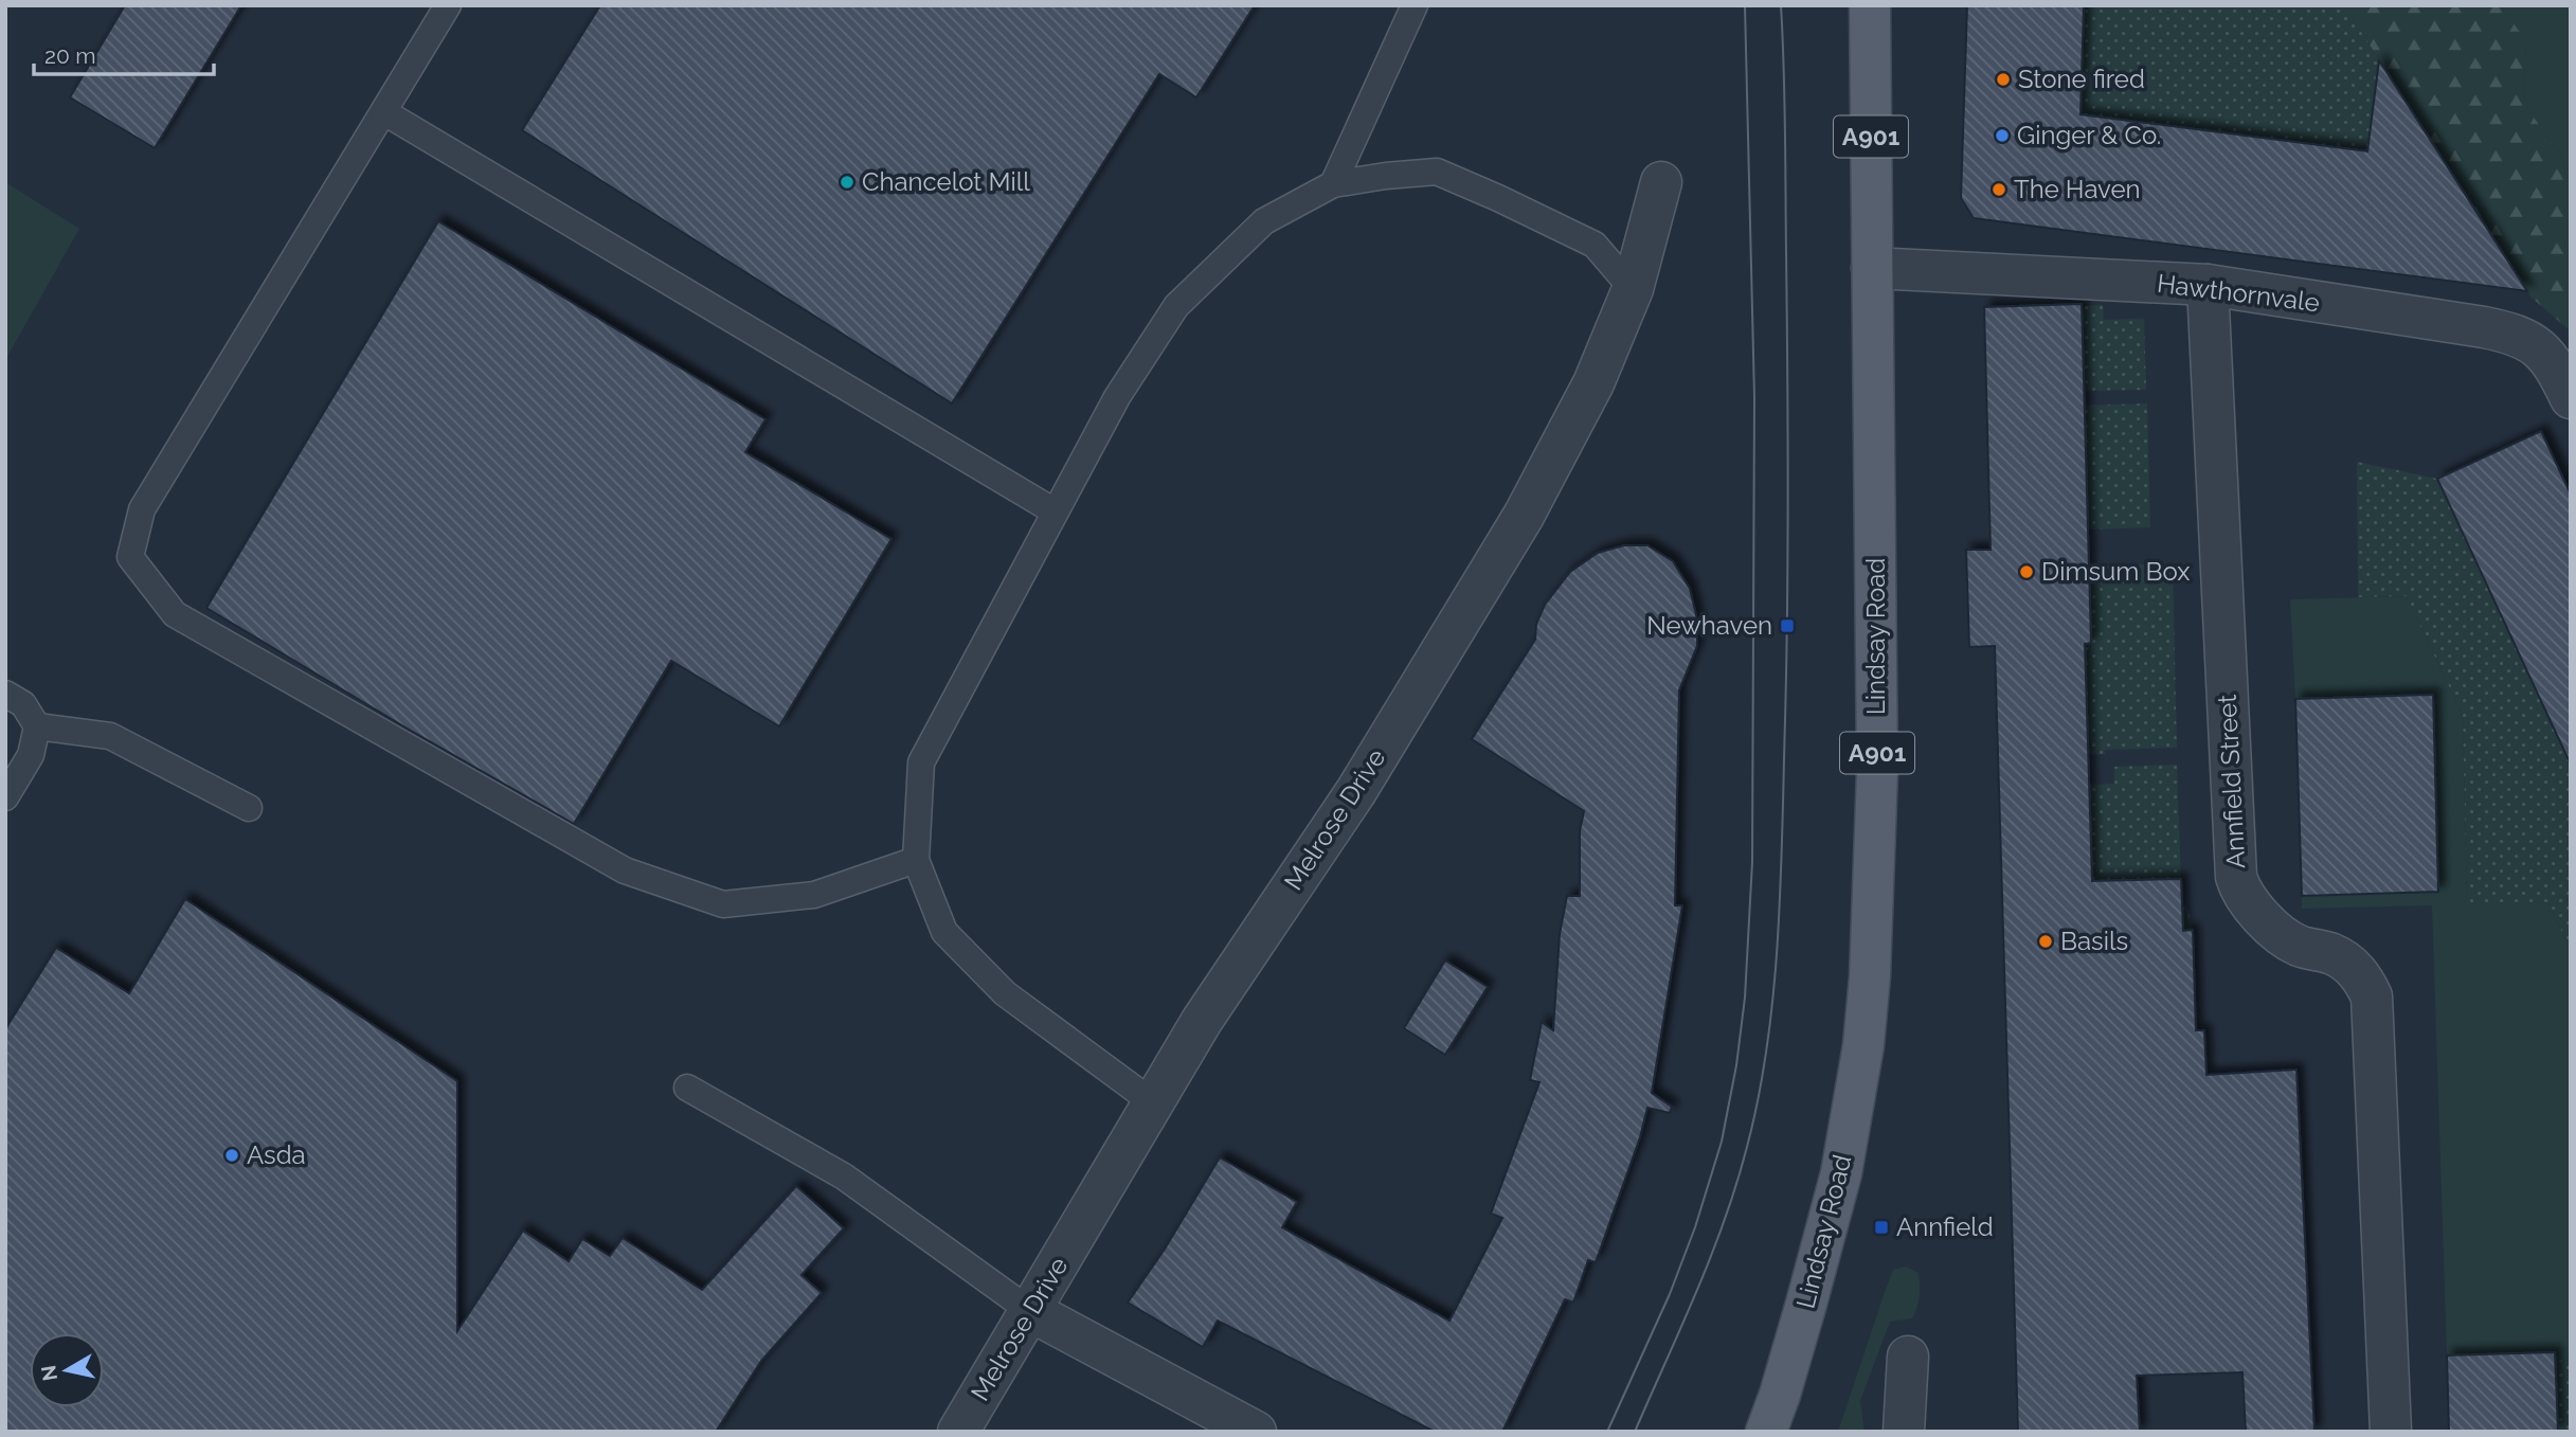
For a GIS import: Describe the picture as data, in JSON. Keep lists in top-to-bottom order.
{
  "streets": {
    "main road": ["A901", "Lindsay Road"],
    "street": ["Hawthornvale", "Annfield Street", "Melrose Drive"]
  },
  "crossings": [
    ["Hawthornvale", "Lindsay Road"],
    ["Hawthornvale", "Annfield Street"]
  ],
  "places": {
    "other": [
      "Stone fired",
      "Ginger & Co.",
      "Chancelot Mill",
      "The Haven",
      "Dimsum Box",
      "Basils",
      "Asda"
    ],
    "transit": ["Newhaven", "Annfield"]
  },
  "scale_bar": "20 m",
  "north": "left"
}
